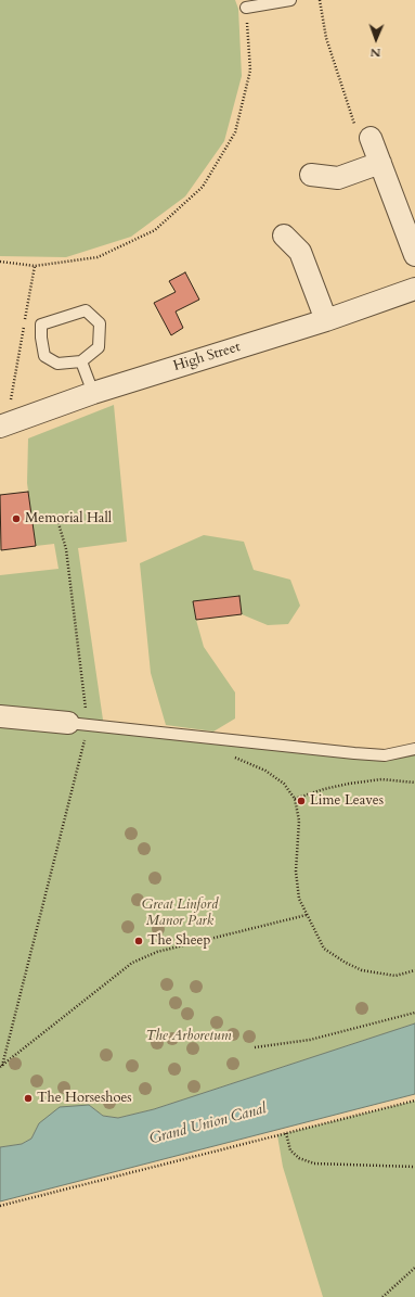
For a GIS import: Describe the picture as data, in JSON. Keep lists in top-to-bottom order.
{
  "streets": {
    "street": ["High Street"]
  },
  "water": ["Grand Union Canal"],
  "parks": ["Great Linford Manor Park", "The Arboretum"],
  "places": [
    "Memorial Hall",
    "Lime Leaves",
    "The Sheep",
    "The Horseshoes"
  ],
  "north": "bottom"
}
